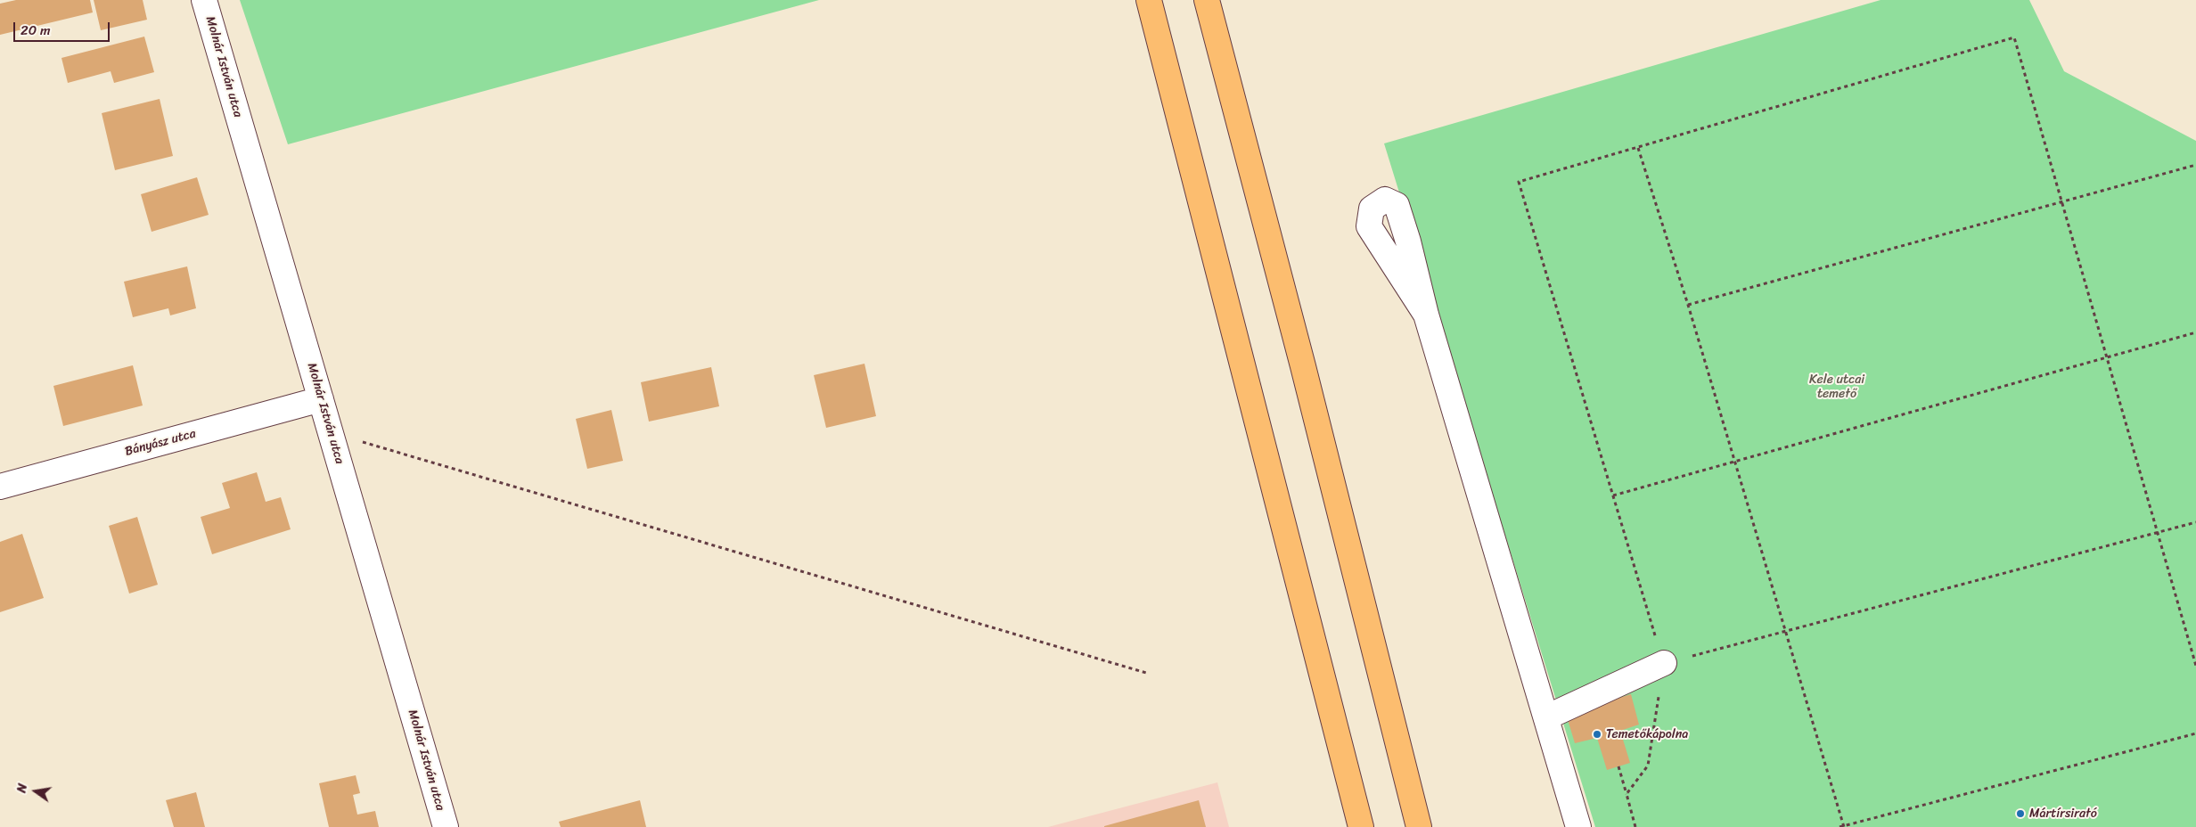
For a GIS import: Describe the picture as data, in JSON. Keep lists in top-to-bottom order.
{
  "streets": {
    "street": ["Molnár István utca", "Bányász utca"]
  },
  "crossings": [
    ["Molnár István utca", "Bányász utca"]
  ],
  "parks": ["Kele utcai temető"],
  "places": ["Temetőkápolna", "Mártírsirató"],
  "scale_bar": "20 m",
  "north": "left"
}
